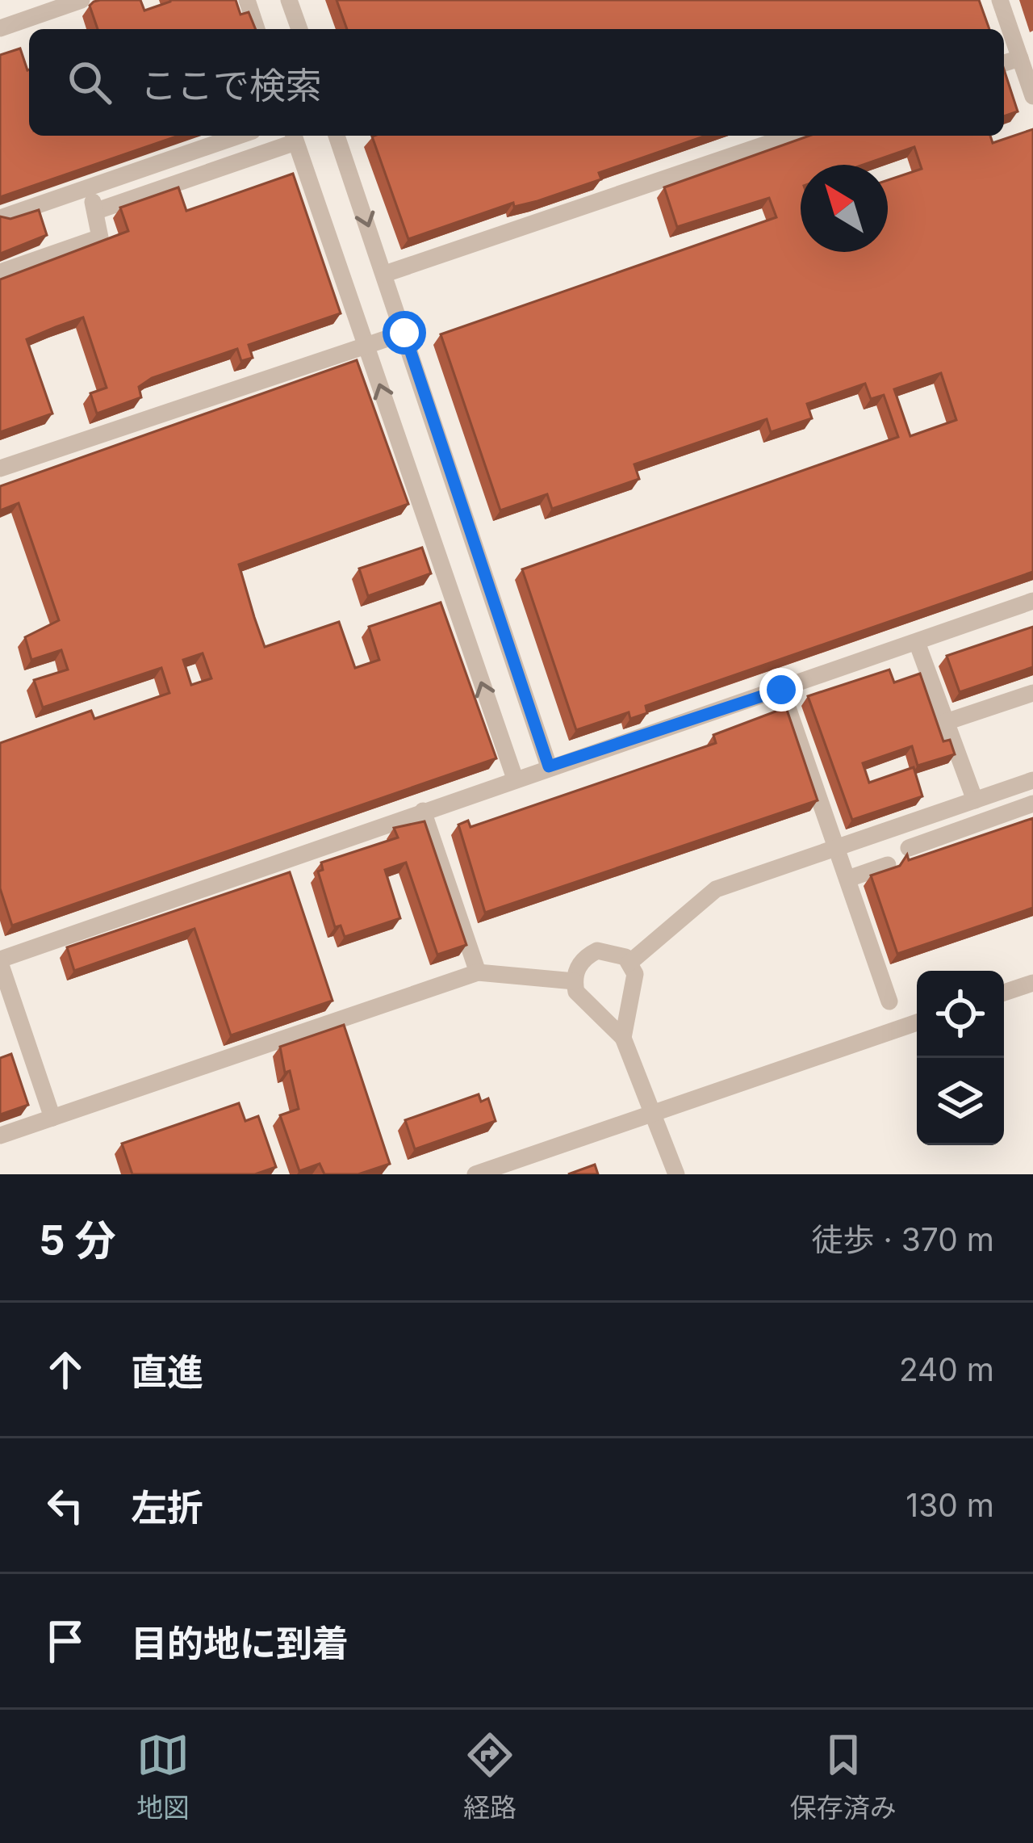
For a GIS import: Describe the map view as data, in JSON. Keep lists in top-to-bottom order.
{
  "north": "top left",
  "page": {
    "search": "ここで検索",
    "heading": ["5 分", "徒歩 · 370 m"],
    "list": [
      ["直進", "240 m"],
      ["左折", "130 m"],
      "目的地に到着"
    ],
    "nav": ["地図", "経路", "保存済み"]
  }
}
